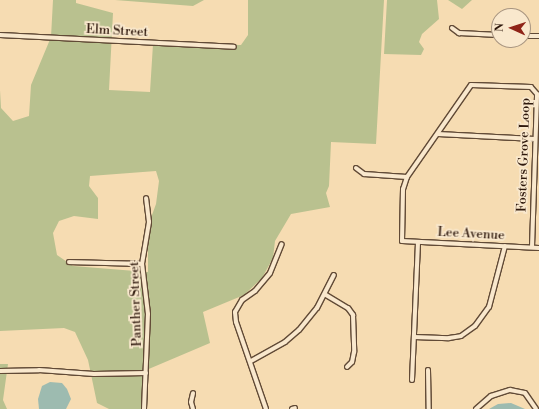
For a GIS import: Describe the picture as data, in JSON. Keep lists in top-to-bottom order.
{
  "streets": {
    "street": [
      "Elm Street",
      "Fosters Grove Loop",
      "Lee Avenue",
      "Panther Street"
    ]
  },
  "crossings": [
    ["Fosters Grove Loop", "Lee Avenue"]
  ],
  "north": "left"
}
